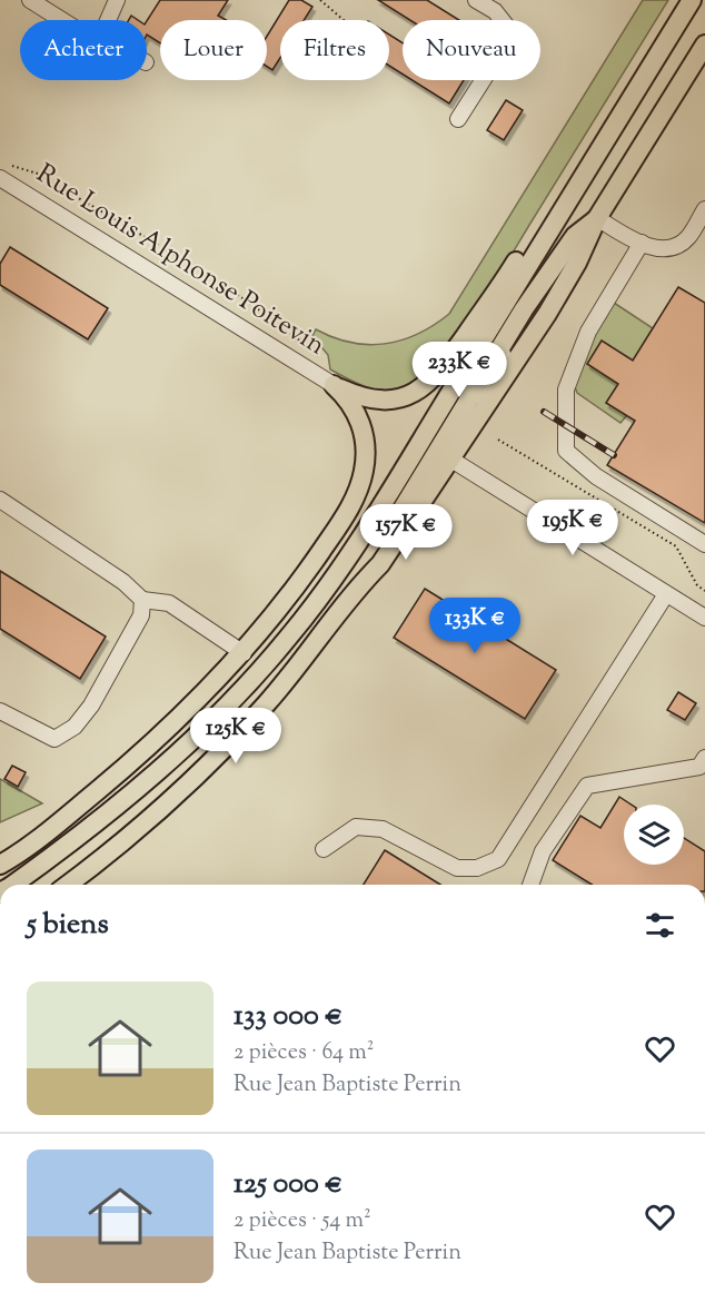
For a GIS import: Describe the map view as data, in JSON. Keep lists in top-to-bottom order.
{
  "streets": {
    "street": ["Rue Louis Alphonse Poitevin"]
  },
  "page": {
    "chip": [
      "Acheter",
      "Louer",
      "Filtres",
      "Nouveau"
    ],
    "price": [
      "233K €",
      "195K €",
      "157K €",
      "133K €",
      "125K €"
    ],
    "heading": "5 biens",
    "list": [
      {
        "name": "133 000 €",
        "note": "2 pièces · 64 m² · Rue Jean Baptiste Perrin"
      },
      {
        "name": "125 000 €",
        "note": "2 pièces · 54 m² · Rue Jean Baptiste Perrin"
      }
    ]
  }
}
